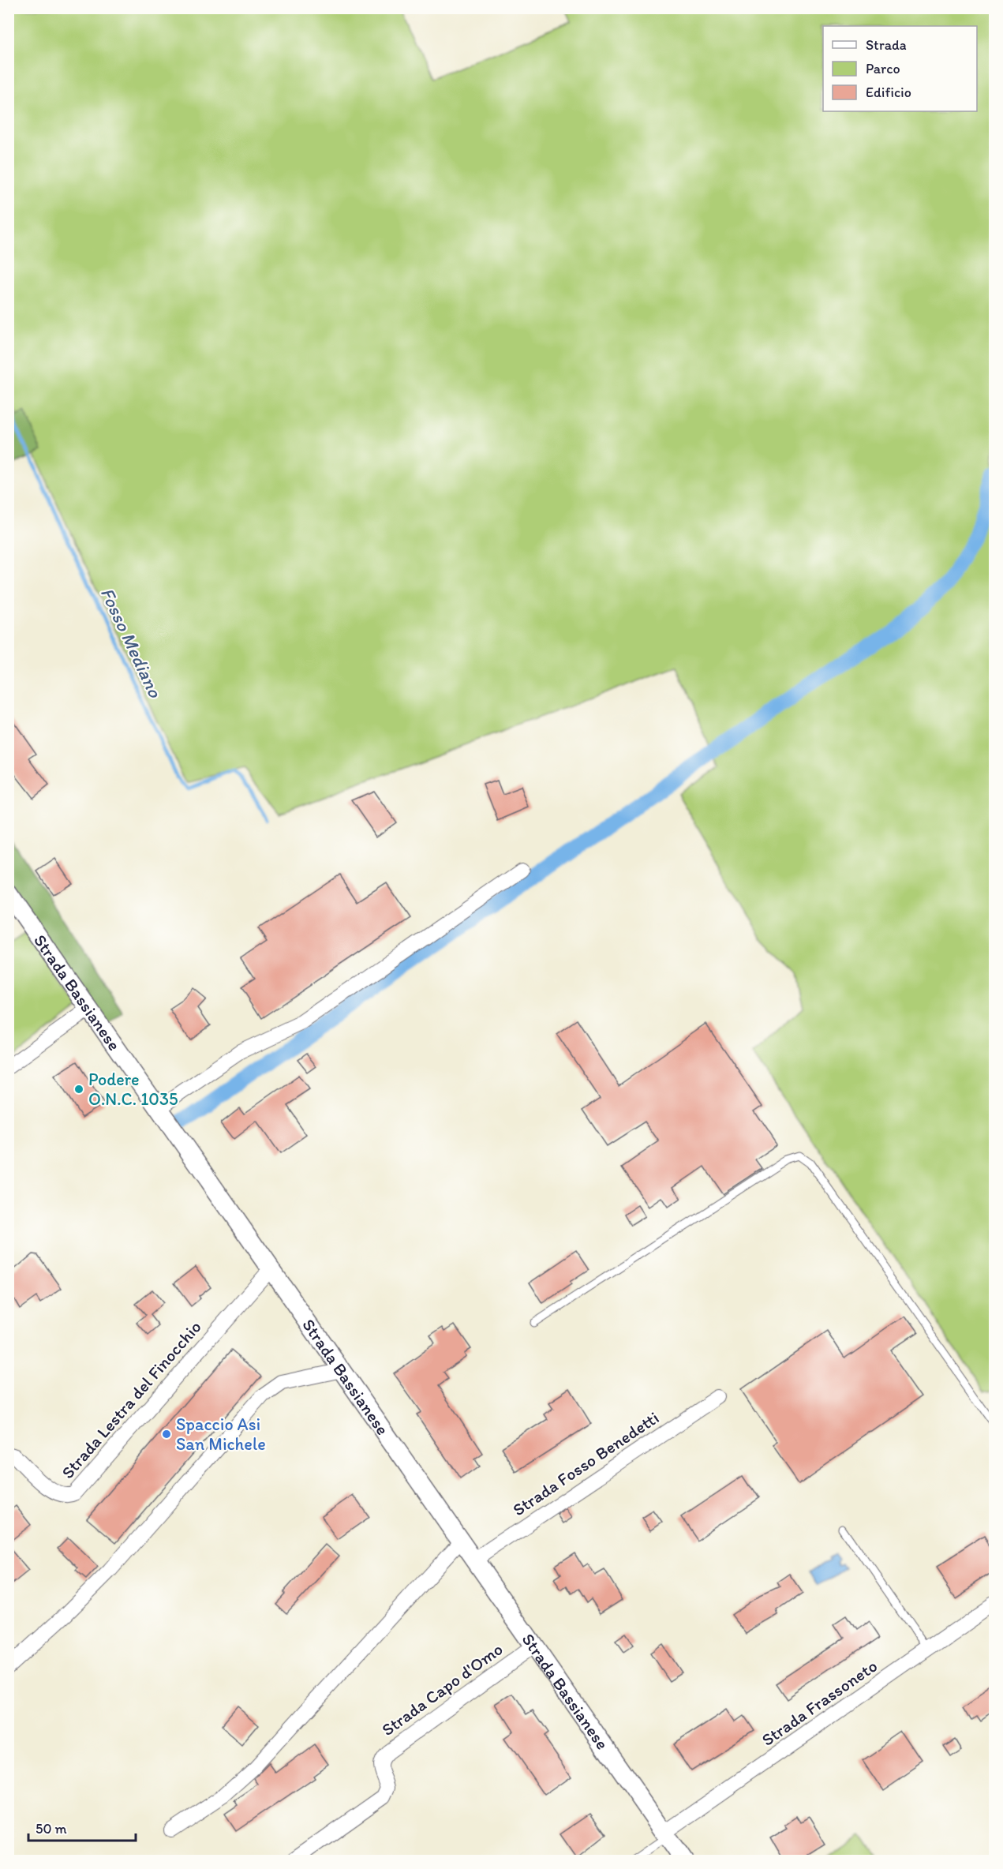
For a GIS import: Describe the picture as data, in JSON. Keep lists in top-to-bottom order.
{
  "streets": {
    "street": [
      "Strada Bassianese",
      "Strada Lestra del Finocchio",
      "Strada Fosso Benedetti",
      "Strada Capo d'Omo",
      "Strada Frassoneto"
    ]
  },
  "crossings": [
    ["Strada Bassianese", "Strada Lestra del Finocchio"],
    ["Strada Bassianese", "Strada Fosso Benedetti"],
    ["Strada Bassianese", "Strada Capo d'Omo"],
    ["Strada Bassianese", "Strada Frassoneto"]
  ],
  "water": ["Fosso Mediano"],
  "places": ["Podere O.N.C. 1035", "Spaccio Asi San Michele"],
  "legend": ["Strada", "Parco", "Edificio"],
  "scale_bar": "50 m"
}
